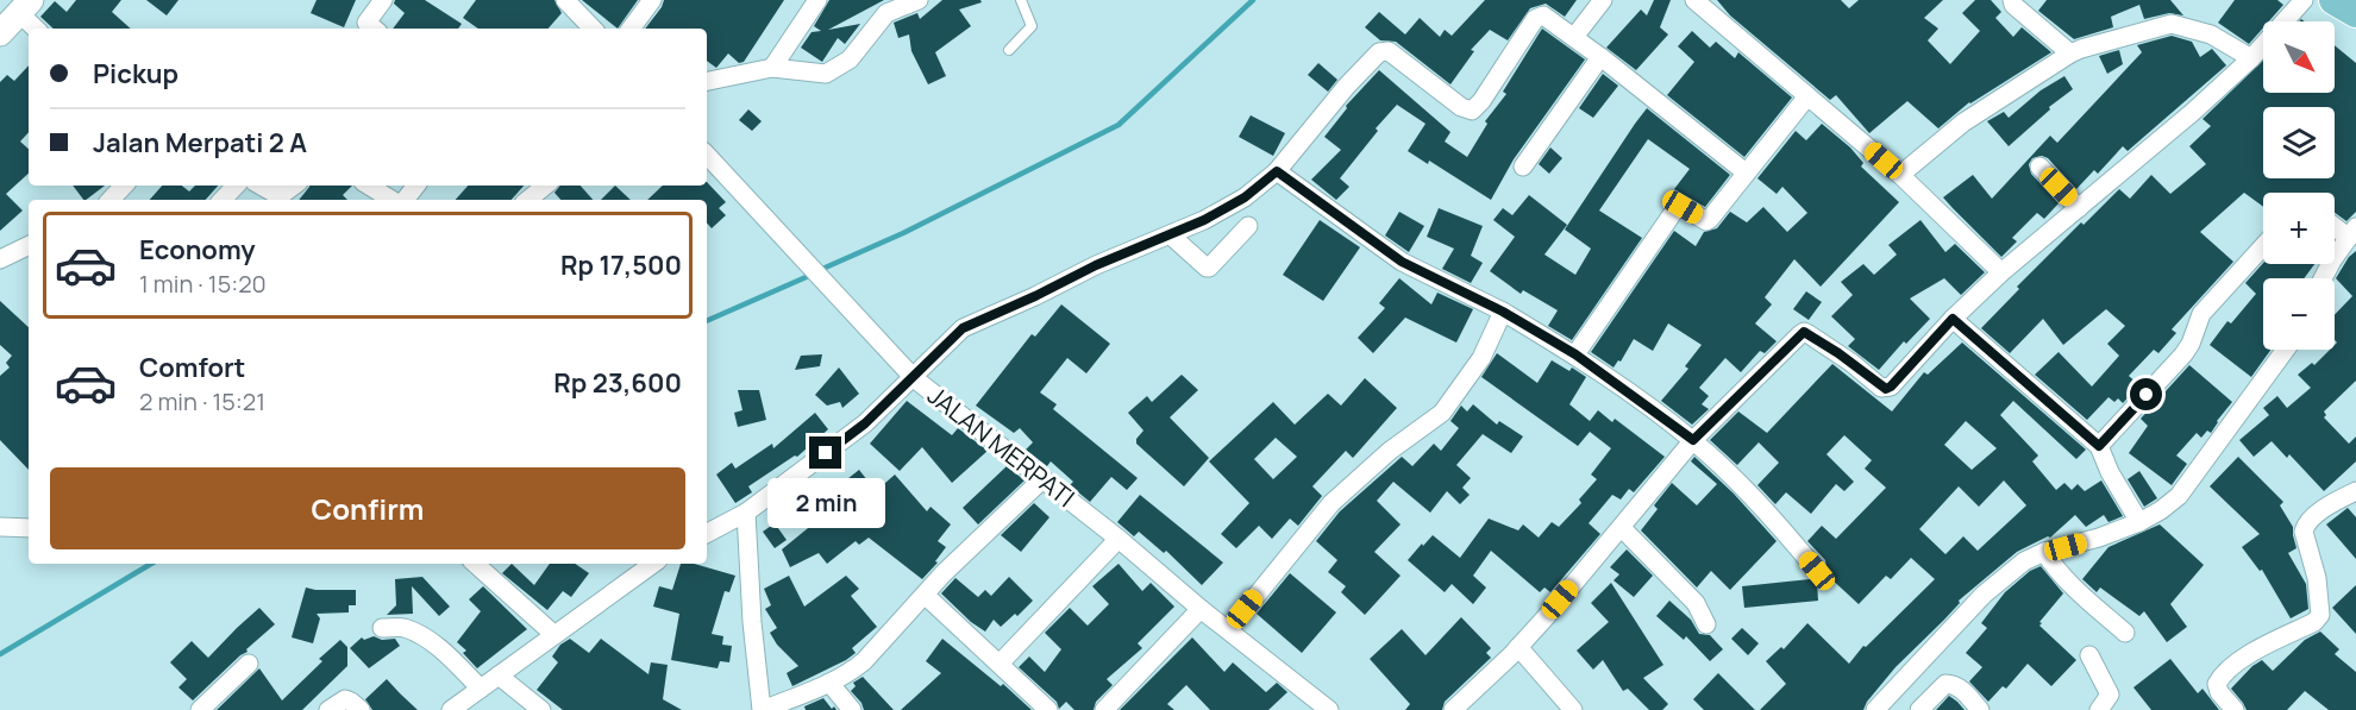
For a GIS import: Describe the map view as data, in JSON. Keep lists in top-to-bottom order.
{
  "streets": {
    "street": ["JALAN MERPATI"]
  },
  "north": "bottom right",
  "page": {
    "map_buttons": ["+", "−"],
    "banner": ["Pickup", "Jalan Merpati 2 A"],
    "list": [
      {
        "name": "Economy",
        "note": "1 min · 15:20",
        "value": "Rp 17,500"
      },
      {
        "name": "Comfort",
        "note": "2 min · 15:21",
        "value": "Rp 23,600"
      }
    ],
    "buttons": "Confirm",
    "bubble": "2 min"
  }
}
